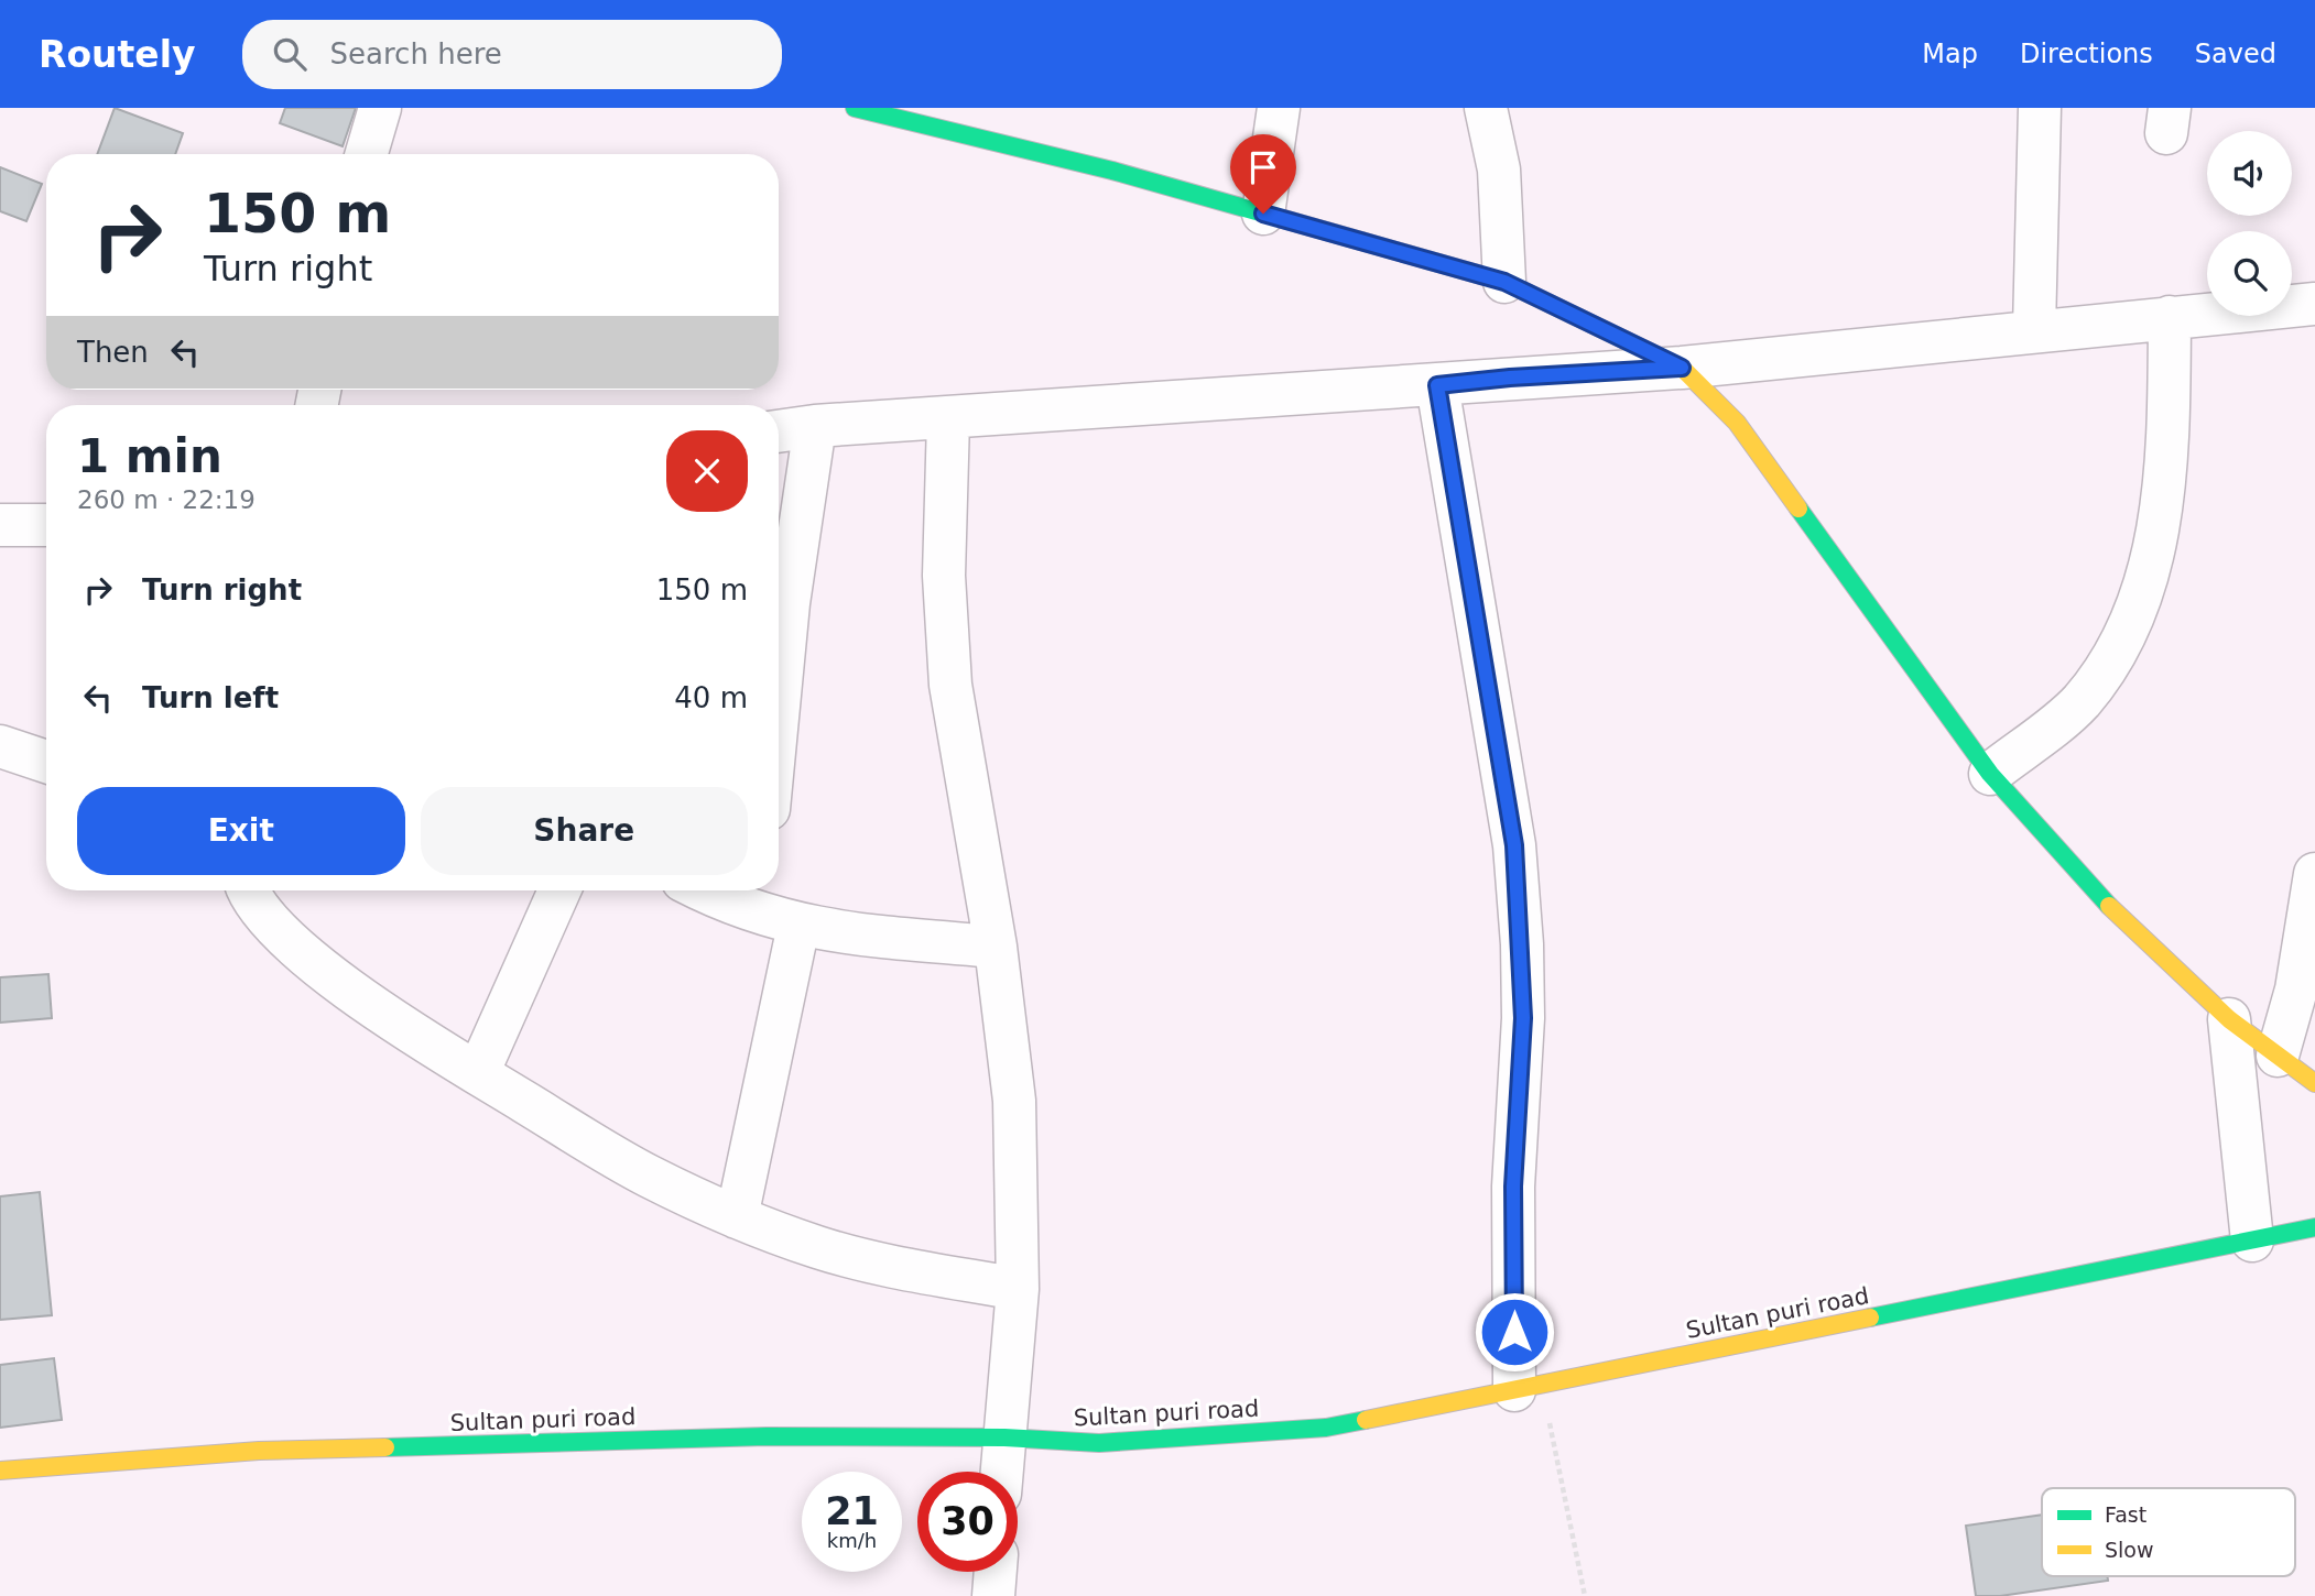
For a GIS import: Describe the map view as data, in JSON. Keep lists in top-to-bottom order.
{
  "streets": {
    "street": ["Sultan puri road"]
  },
  "legend": ["Fast", "Slow"],
  "page": {
    "header": "Routely",
    "search": "Search here",
    "nav": ["Map", "Directions", "Saved"],
    "turn": ["150 m", "Turn right"],
    "then": "Then",
    "heading": ["1 min", "260 m · 22:19"],
    "list": [
      {
        "name": "Turn right",
        "value": "150 m"
      },
      {
        "name": "Turn left",
        "value": "40 m"
      }
    ],
    "buttons": ["Exit", "Share"],
    "speed": "21 km/h",
    "limit": "30"
  }
}
